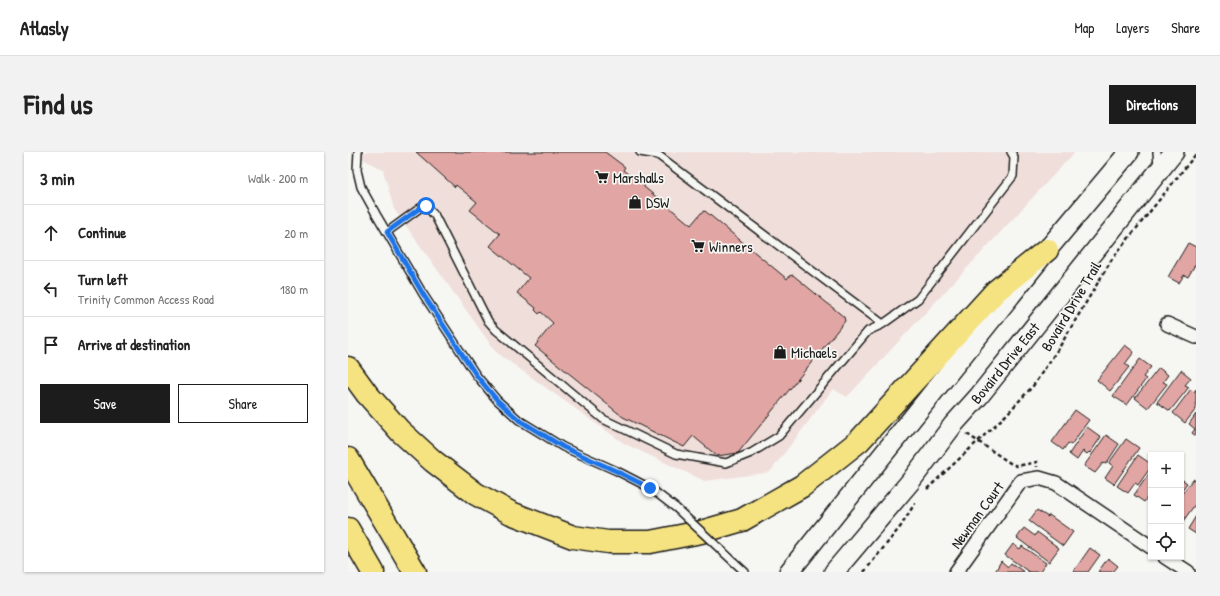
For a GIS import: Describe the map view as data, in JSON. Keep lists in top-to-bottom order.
{
  "streets": {
    "main road": ["Bovaird Drive East"],
    "street": ["Newman Court"],
    "path": ["Bovaird Drive Trail"]
  },
  "places": {
    "supermarket": ["Marshalls", "Winners"],
    "shop": ["DSW", "Michaels"]
  },
  "page": {
    "header": "Atlasly",
    "nav": ["Map", "Layers", "Share"],
    "title": "Find us",
    "buttons": [
      "Directions",
      ["Save", "Share"]
    ],
    "heading": ["3 min", "Walk · 200 m"],
    "list": [
      ["Continue", "20 m"],
      ["Turn left", "Trinity Common Access Road", "180 m"],
      "Arrive at destination"
    ],
    "map_buttons": ["+", "−"]
  }
}
